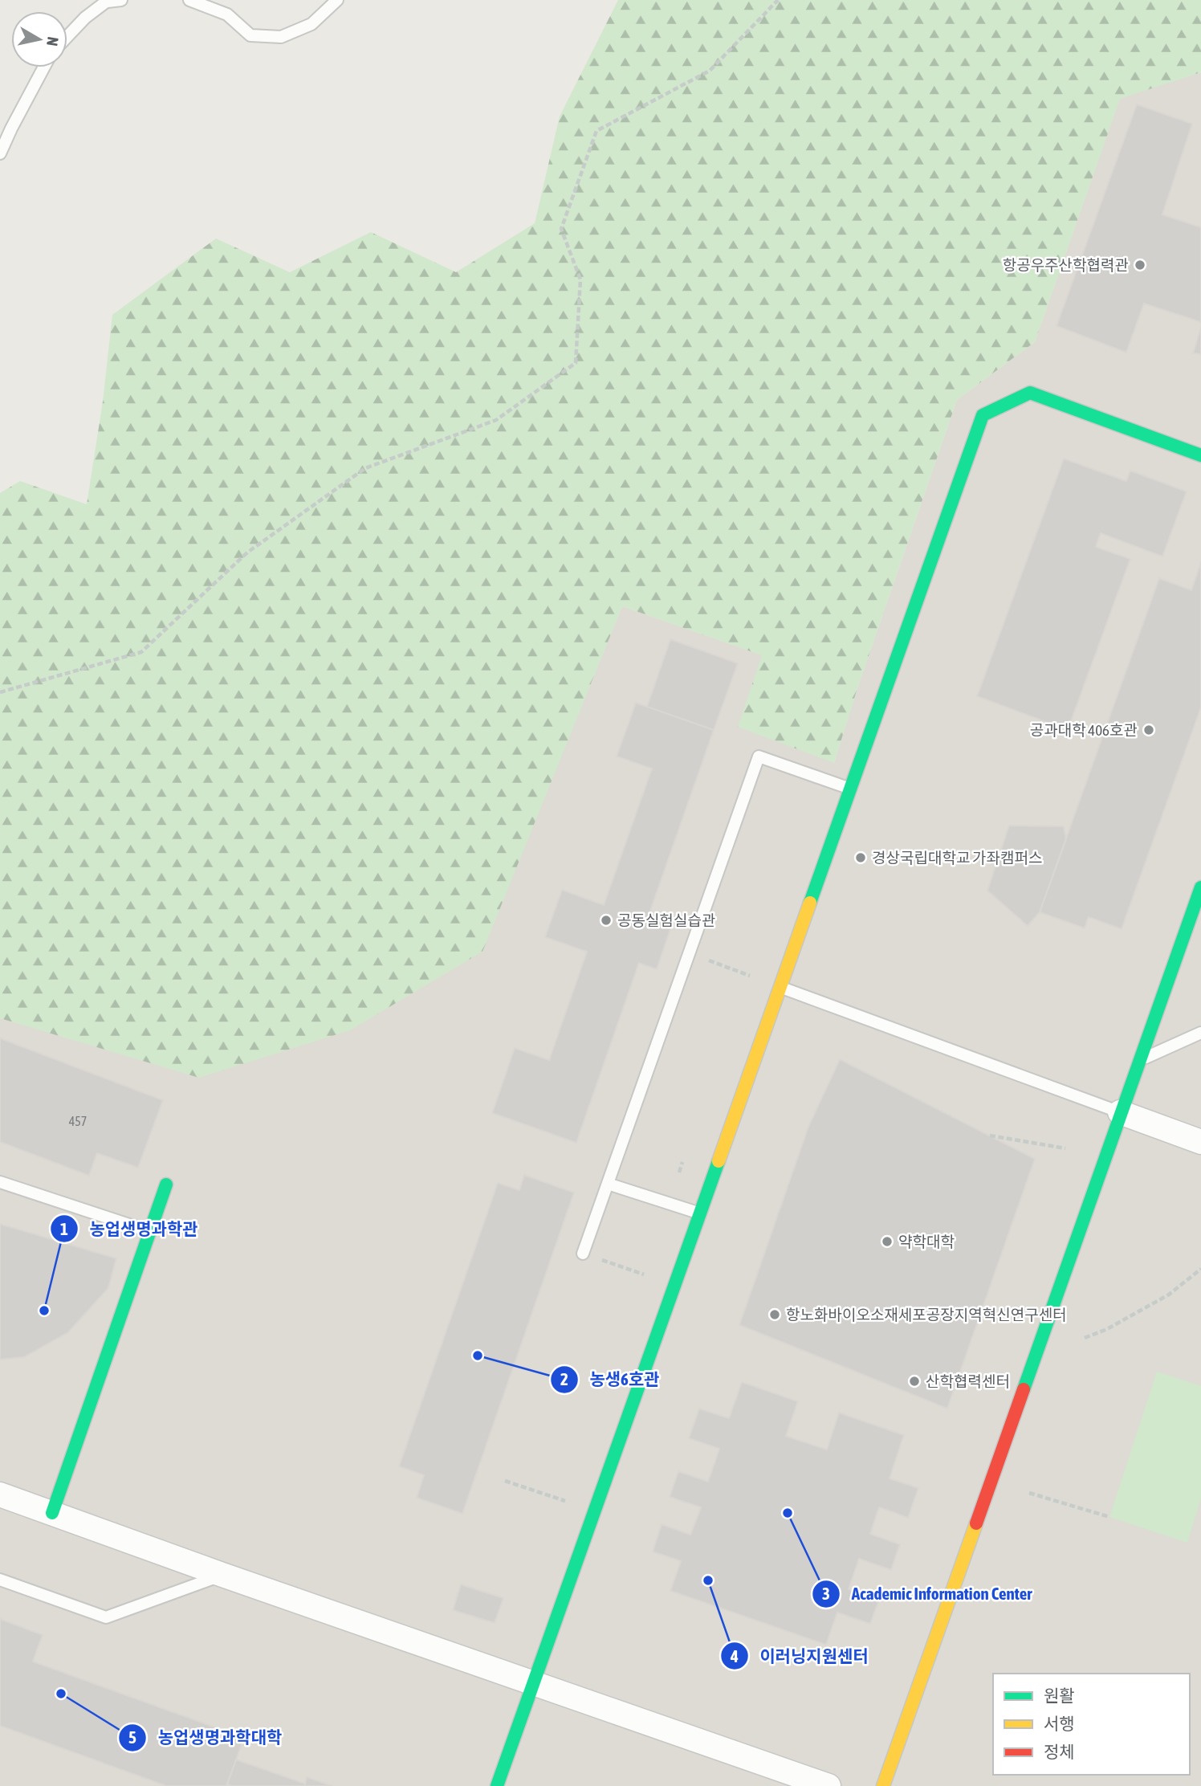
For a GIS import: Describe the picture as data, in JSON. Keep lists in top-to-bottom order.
{
  "places": [
    "항공우주산학협력관",
    "공과대학 406호관",
    "경상국립대학교 가좌캠퍼스",
    "공동실험실습관",
    "약학대학",
    "농업생명과학관",
    "항노화바이오소재세포공장지역혁신연구센터",
    "농생6호관",
    "산학협력센터",
    "Academic Information Center",
    "이러닝지원센터",
    "농업생명과학대학"
  ],
  "house_numbers": ["457"],
  "legend": ["원활", "서행", "정체"],
  "north": "right"
}
